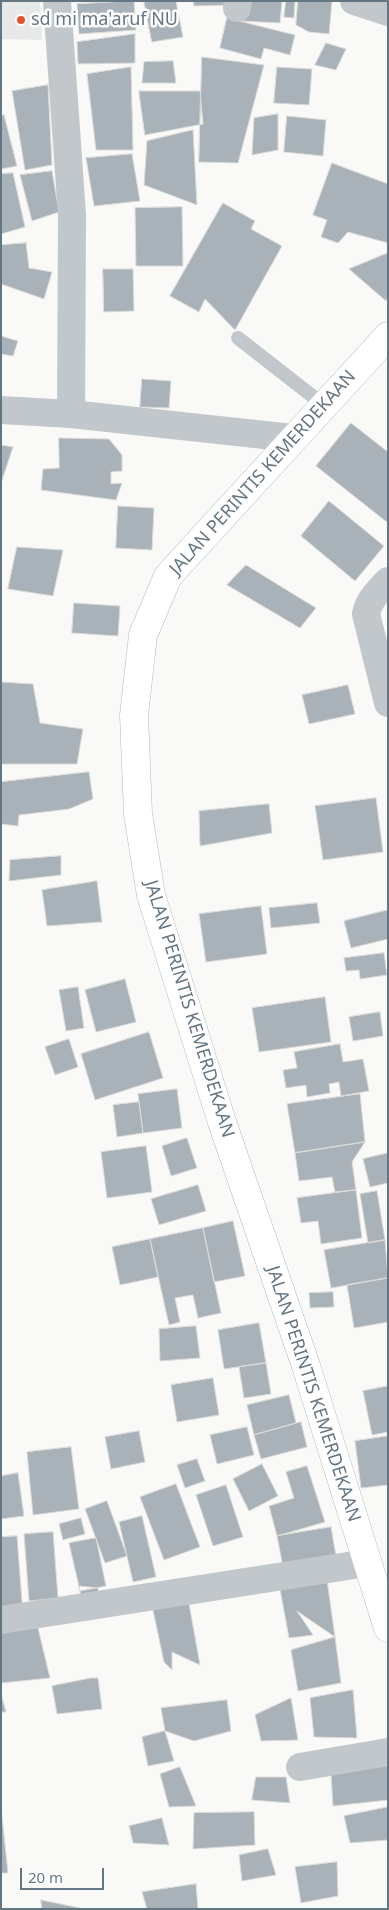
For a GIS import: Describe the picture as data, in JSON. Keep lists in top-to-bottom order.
{
  "streets": {
    "street": ["JALAN PERINTIS KEMERDEKAAN"]
  },
  "places": ["sd mi ma'aruf NU"],
  "scale_bar": "20 m"
}
